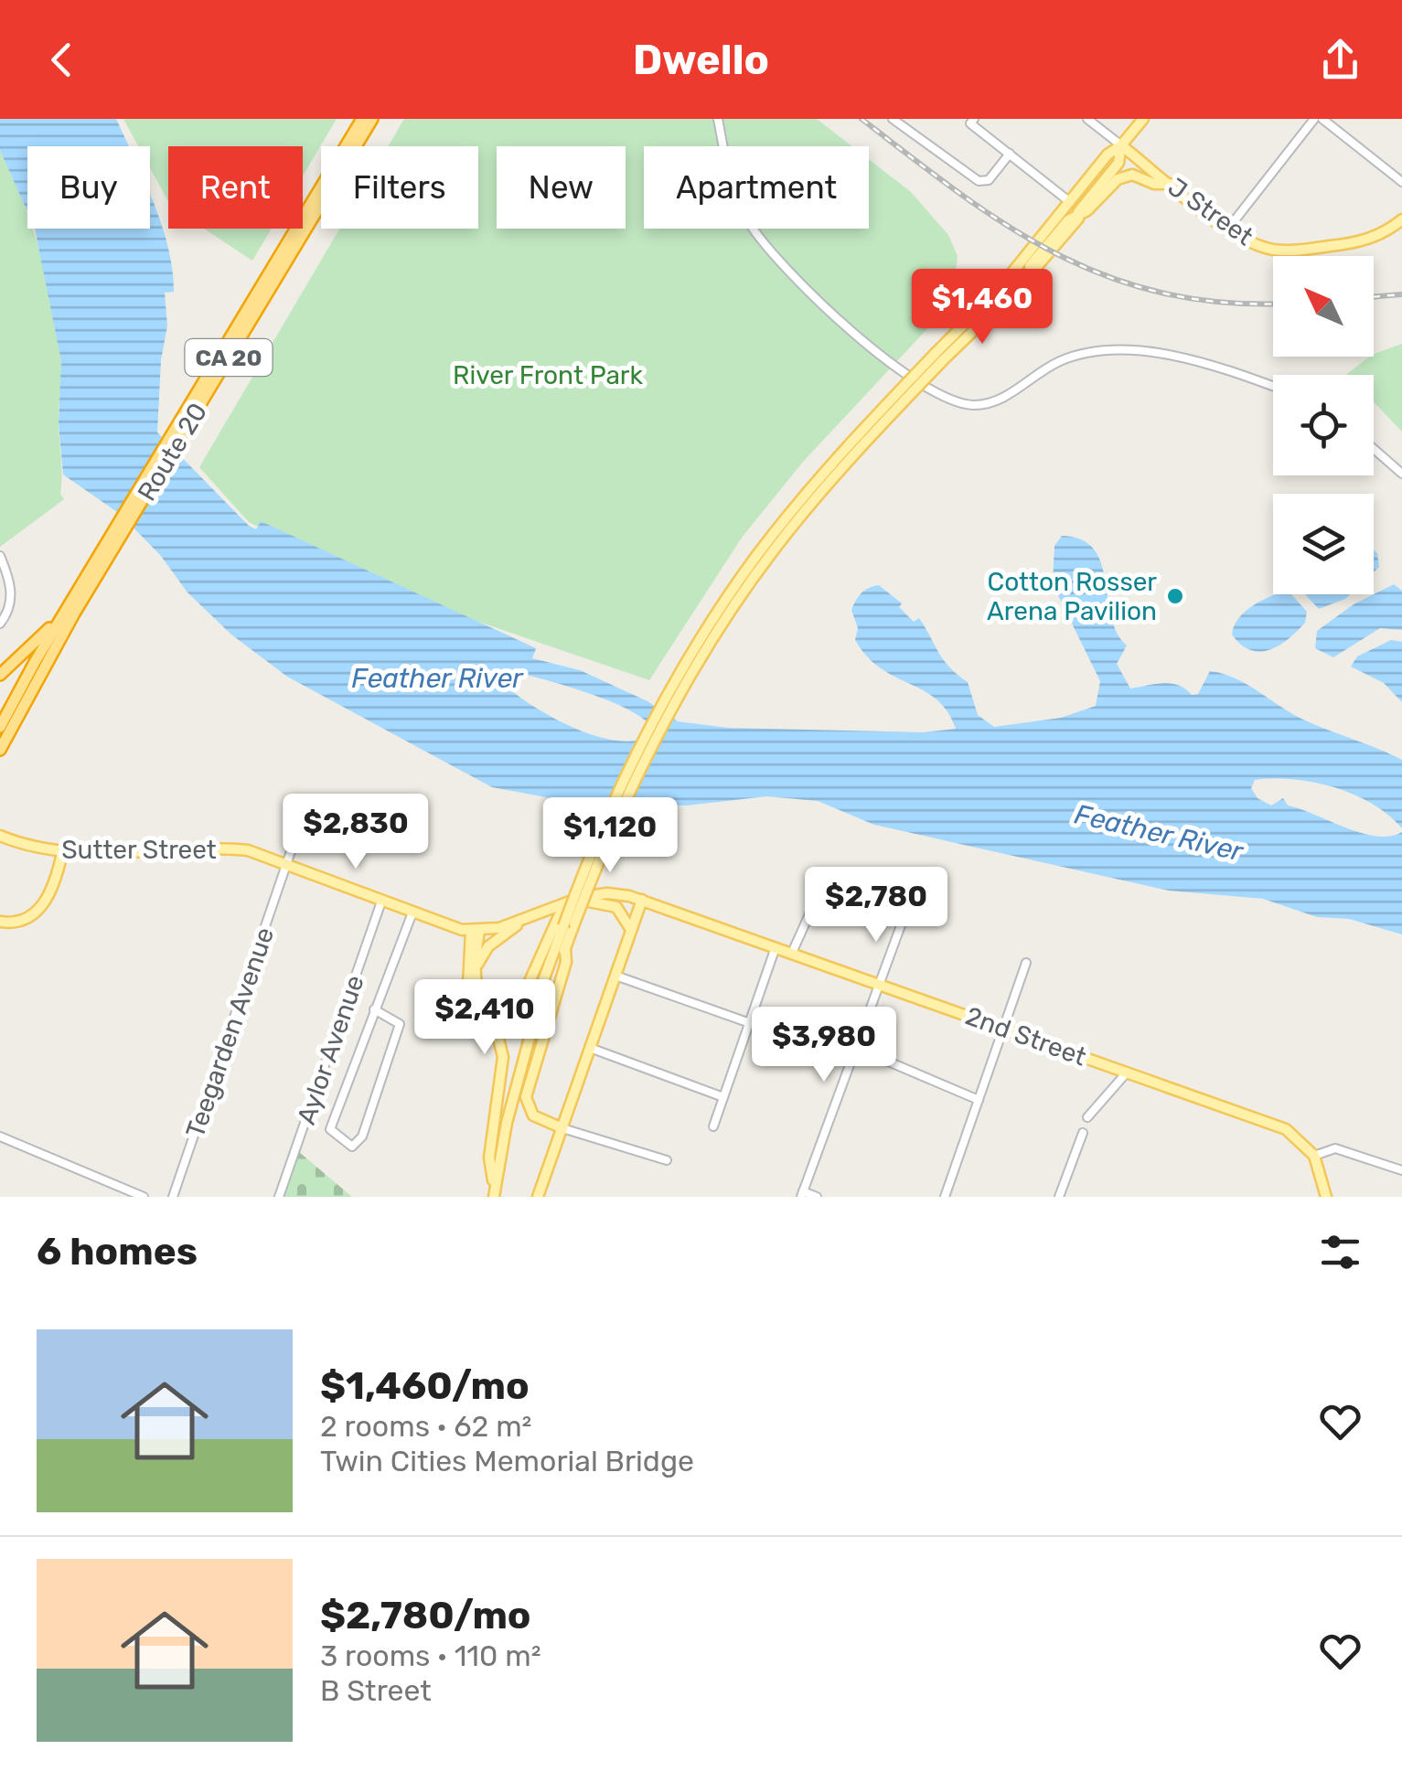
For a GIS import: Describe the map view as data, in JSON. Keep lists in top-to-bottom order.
{
  "streets": {
    "highway": ["CA 20", "Route 20"],
    "main road": ["J Street", "Sutter Street", "2nd Street"],
    "street": ["Teegarden Avenue", "Aylor Avenue"]
  },
  "crossings": [
    ["CA 20", "Route 20"],
    ["Sutter Street", "Teegarden Avenue"],
    ["Sutter Street", "Aylor Avenue"]
  ],
  "water": ["Feather River"],
  "parks": ["River Front Park"],
  "places": ["Cotton Rosser Arena Pavilion"],
  "north": "top left",
  "page": {
    "header": "Dwello",
    "chip": [
      "Buy",
      "Rent",
      "Filters",
      "New",
      "Apartment"
    ],
    "price": [
      "$1,460",
      "$2,830",
      "$1,120",
      "$2,780",
      "$2,410",
      "$3,980"
    ],
    "heading": "6 homes",
    "list": [
      {
        "name": "$1,460/mo",
        "note": "2 rooms · 62 m² · Twin Cities Memorial Bridge"
      },
      {
        "name": "$2,780/mo",
        "note": "3 rooms · 110 m² · B Street"
      }
    ]
  }
}
